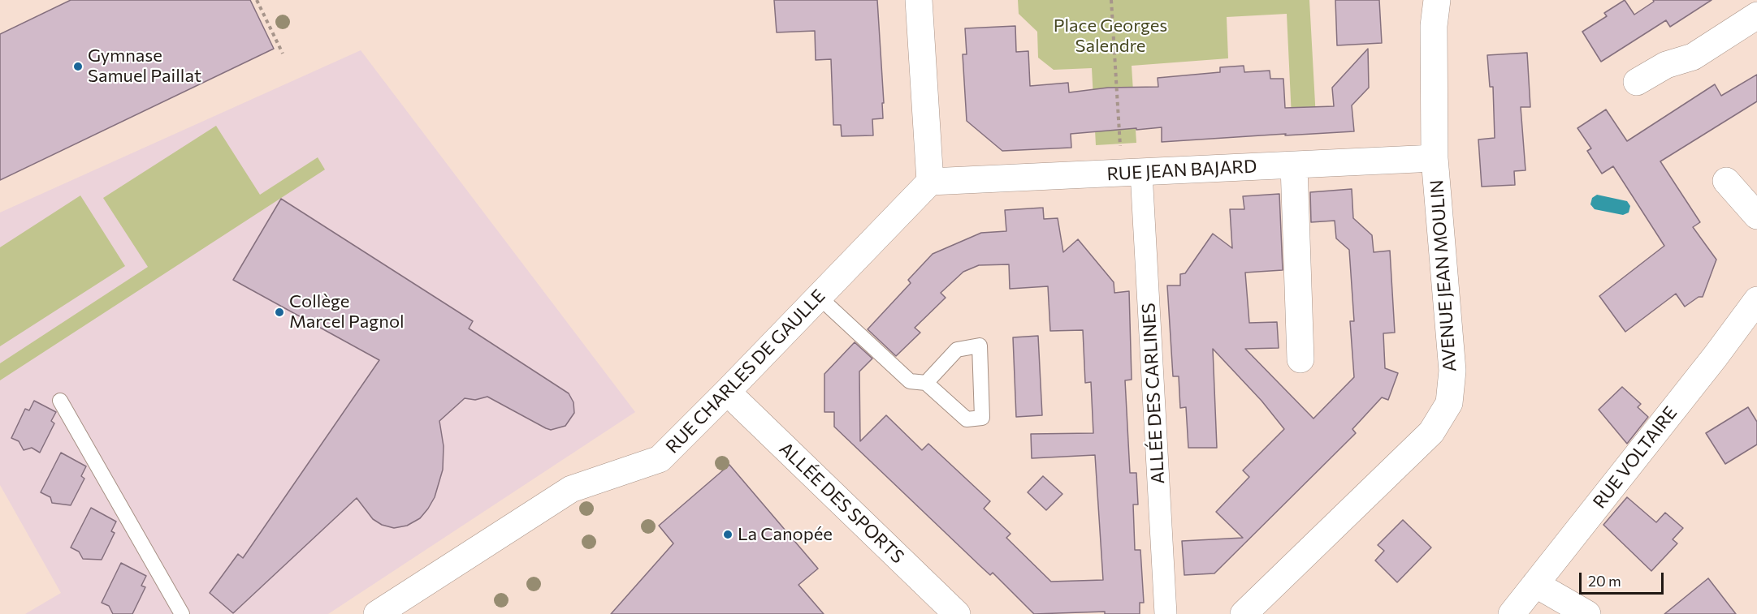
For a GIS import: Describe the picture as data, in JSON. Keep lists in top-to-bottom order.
{
  "streets": {
    "street": [
      "RUE JEAN BAJARD",
      "AVENUE JEAN MOULIN",
      "RUE CHARLES DE GAULLE",
      "ALLÉE DES CARLINES",
      "RUE VOLTAIRE",
      "ALLÉE DES SPORTS"
    ]
  },
  "crossings": [
    ["RUE JEAN BAJARD", "AVENUE JEAN MOULIN"],
    ["RUE JEAN BAJARD", "RUE CHARLES DE GAULLE"],
    ["RUE JEAN BAJARD", "ALLÉE DES CARLINES"],
    ["RUE CHARLES DE GAULLE", "ALLÉE DES SPORTS"]
  ],
  "parks": ["Place Georges Salendre"],
  "places": ["Gymnase Samuel Paillat", "Collège Marcel Pagnol", "La Canopée"],
  "scale_bar": "20 m"
}
